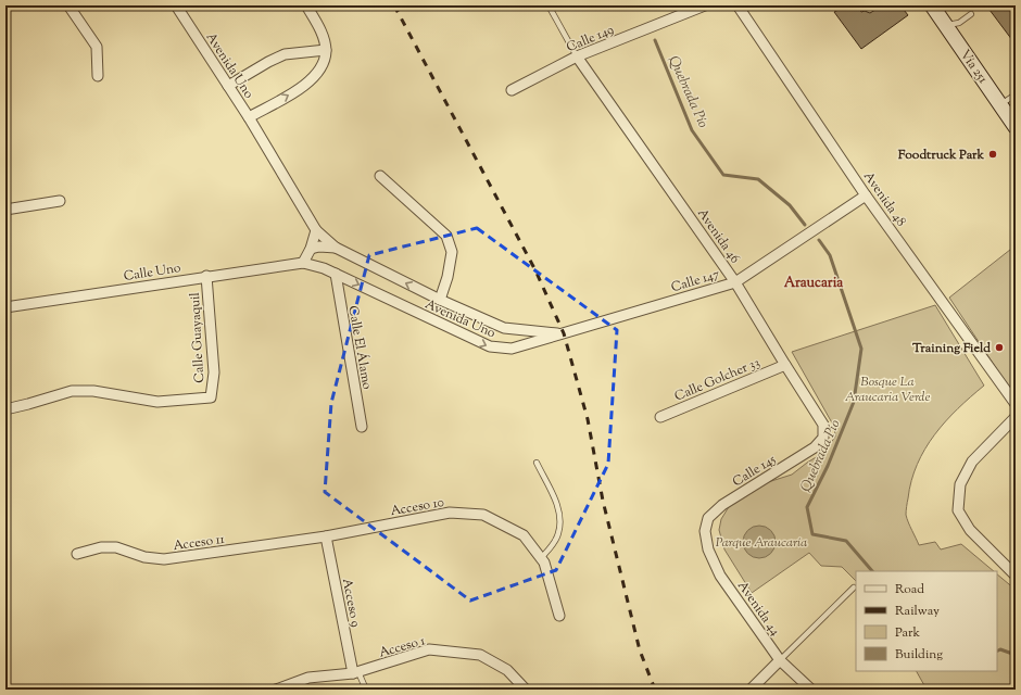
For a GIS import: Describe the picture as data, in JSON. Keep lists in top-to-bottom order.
{
  "streets": {
    "main road": ["Vía 251"],
    "street": [
      "Calle 149",
      "Avenida Uno",
      "Avenida 48",
      "Avenida 46",
      "Calle Uno",
      "Calle 147",
      "Calle Guayaquil",
      "Calle El Álamo",
      "Calle Golcher 33",
      "Calle 145",
      "Acceso 10",
      "Acceso 11",
      "Acceso 9",
      "Avenida 44",
      "Acceso 1"
    ]
  },
  "crossings": [
    ["Calle 149", "Avenida 46"],
    ["Avenida Uno", "Calle Uno"],
    ["Avenida Uno", "Calle 147"],
    ["Avenida Uno", "Calle El Álamo"],
    ["Avenida 48", "Calle 147"],
    ["Avenida 46", "Calle 147"],
    ["Avenida 46", "Calle Golcher 33"],
    ["Avenida 46", "Calle 145"],
    ["Calle Uno", "Calle Guayaquil"],
    ["Calle 145", "Avenida 44"],
    ["Acceso 10", "Acceso 11"],
    ["Acceso 10", "Acceso 9"],
    ["Acceso 11", "Acceso 9"],
    ["Acceso 9", "Acceso 1"]
  ],
  "districts": ["Araucaria"],
  "water": ["Quebrada Pío"],
  "parks": ["Bosque La Araucaria Verde", "Parque Araucaría"],
  "places": ["Foodtruck Park", "Training Field"],
  "legend": [
    "Road",
    "Railway",
    "Park",
    "Building"
  ]
}
